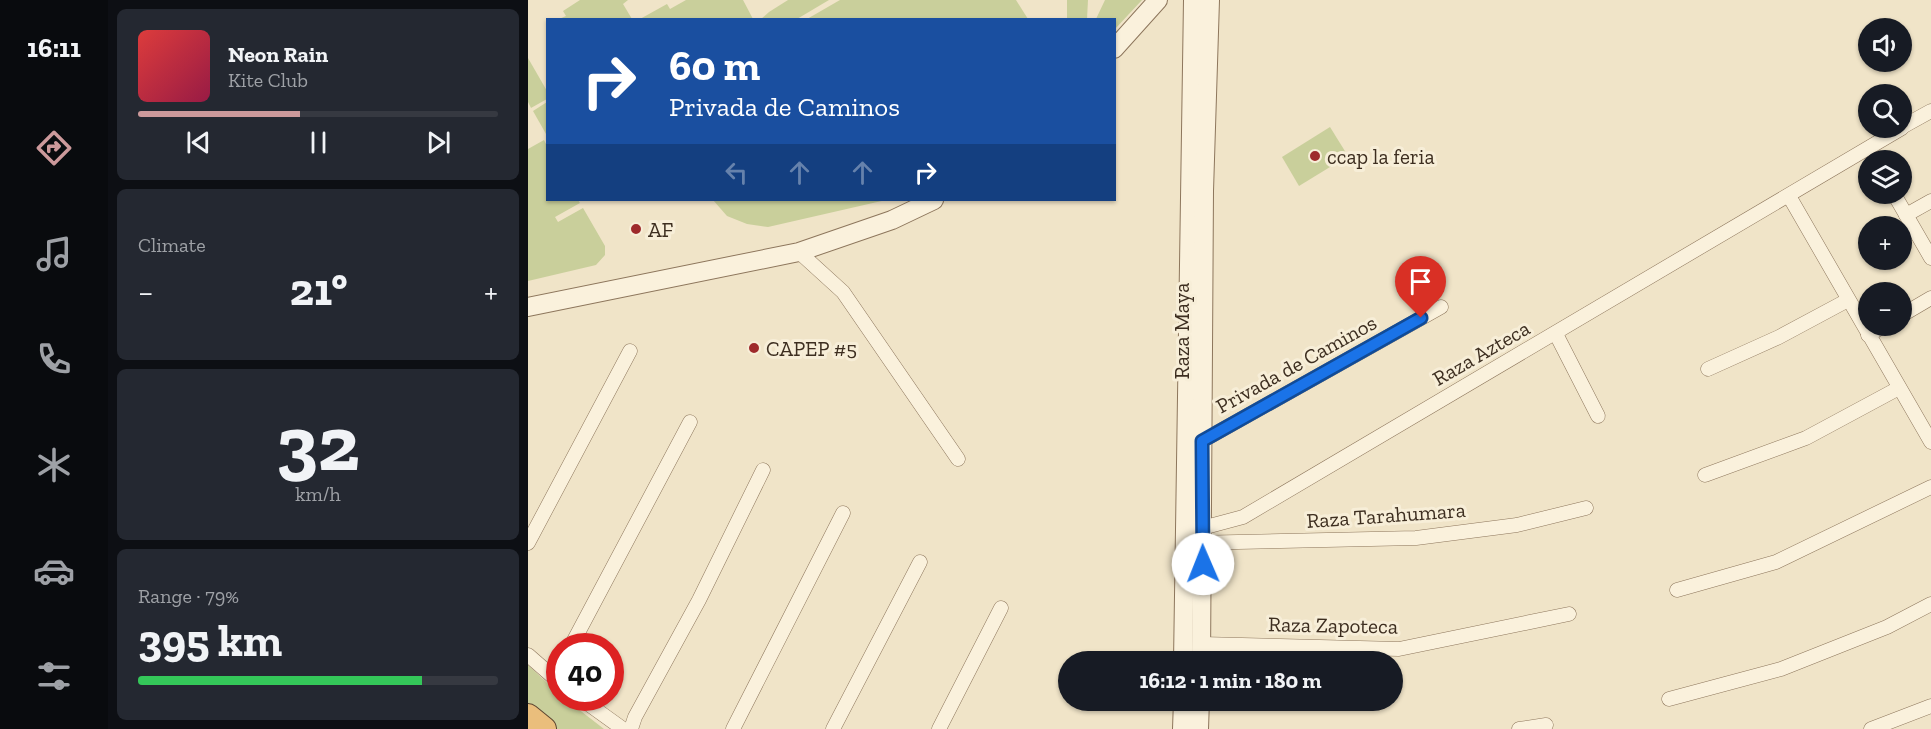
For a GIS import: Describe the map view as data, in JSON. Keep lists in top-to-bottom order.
{
  "streets": {
    "street": [
      "Raza Maya",
      "Raza Azteca",
      "Privada de Caminos",
      "Raza Tarahumara",
      "Raza Zapoteca"
    ]
  },
  "crossings": [
    ["Raza Maya", "Raza Azteca"],
    ["Raza Maya", "Privada de Caminos"],
    ["Raza Maya", "Raza Tarahumara"],
    ["Raza Azteca", "Raza Tarahumara"]
  ],
  "places": ["ccap la feria", "AF", "CAPEP #5"],
  "page": {
    "tabs": "16:11",
    "map_buttons": ["+", "−"],
    "turn": ["60 m", "Privada de Caminos"],
    "song": ["Neon Rain", "Kite Club"],
    "tile": [
      "Climate",
      ["32", "km/h"],
      ["Range · 79%", "395 km"]
    ],
    "heat": ["−", "21°", "+"],
    "limit": "40",
    "trip": "16:12 · 1 min · 180 m"
  }
}
